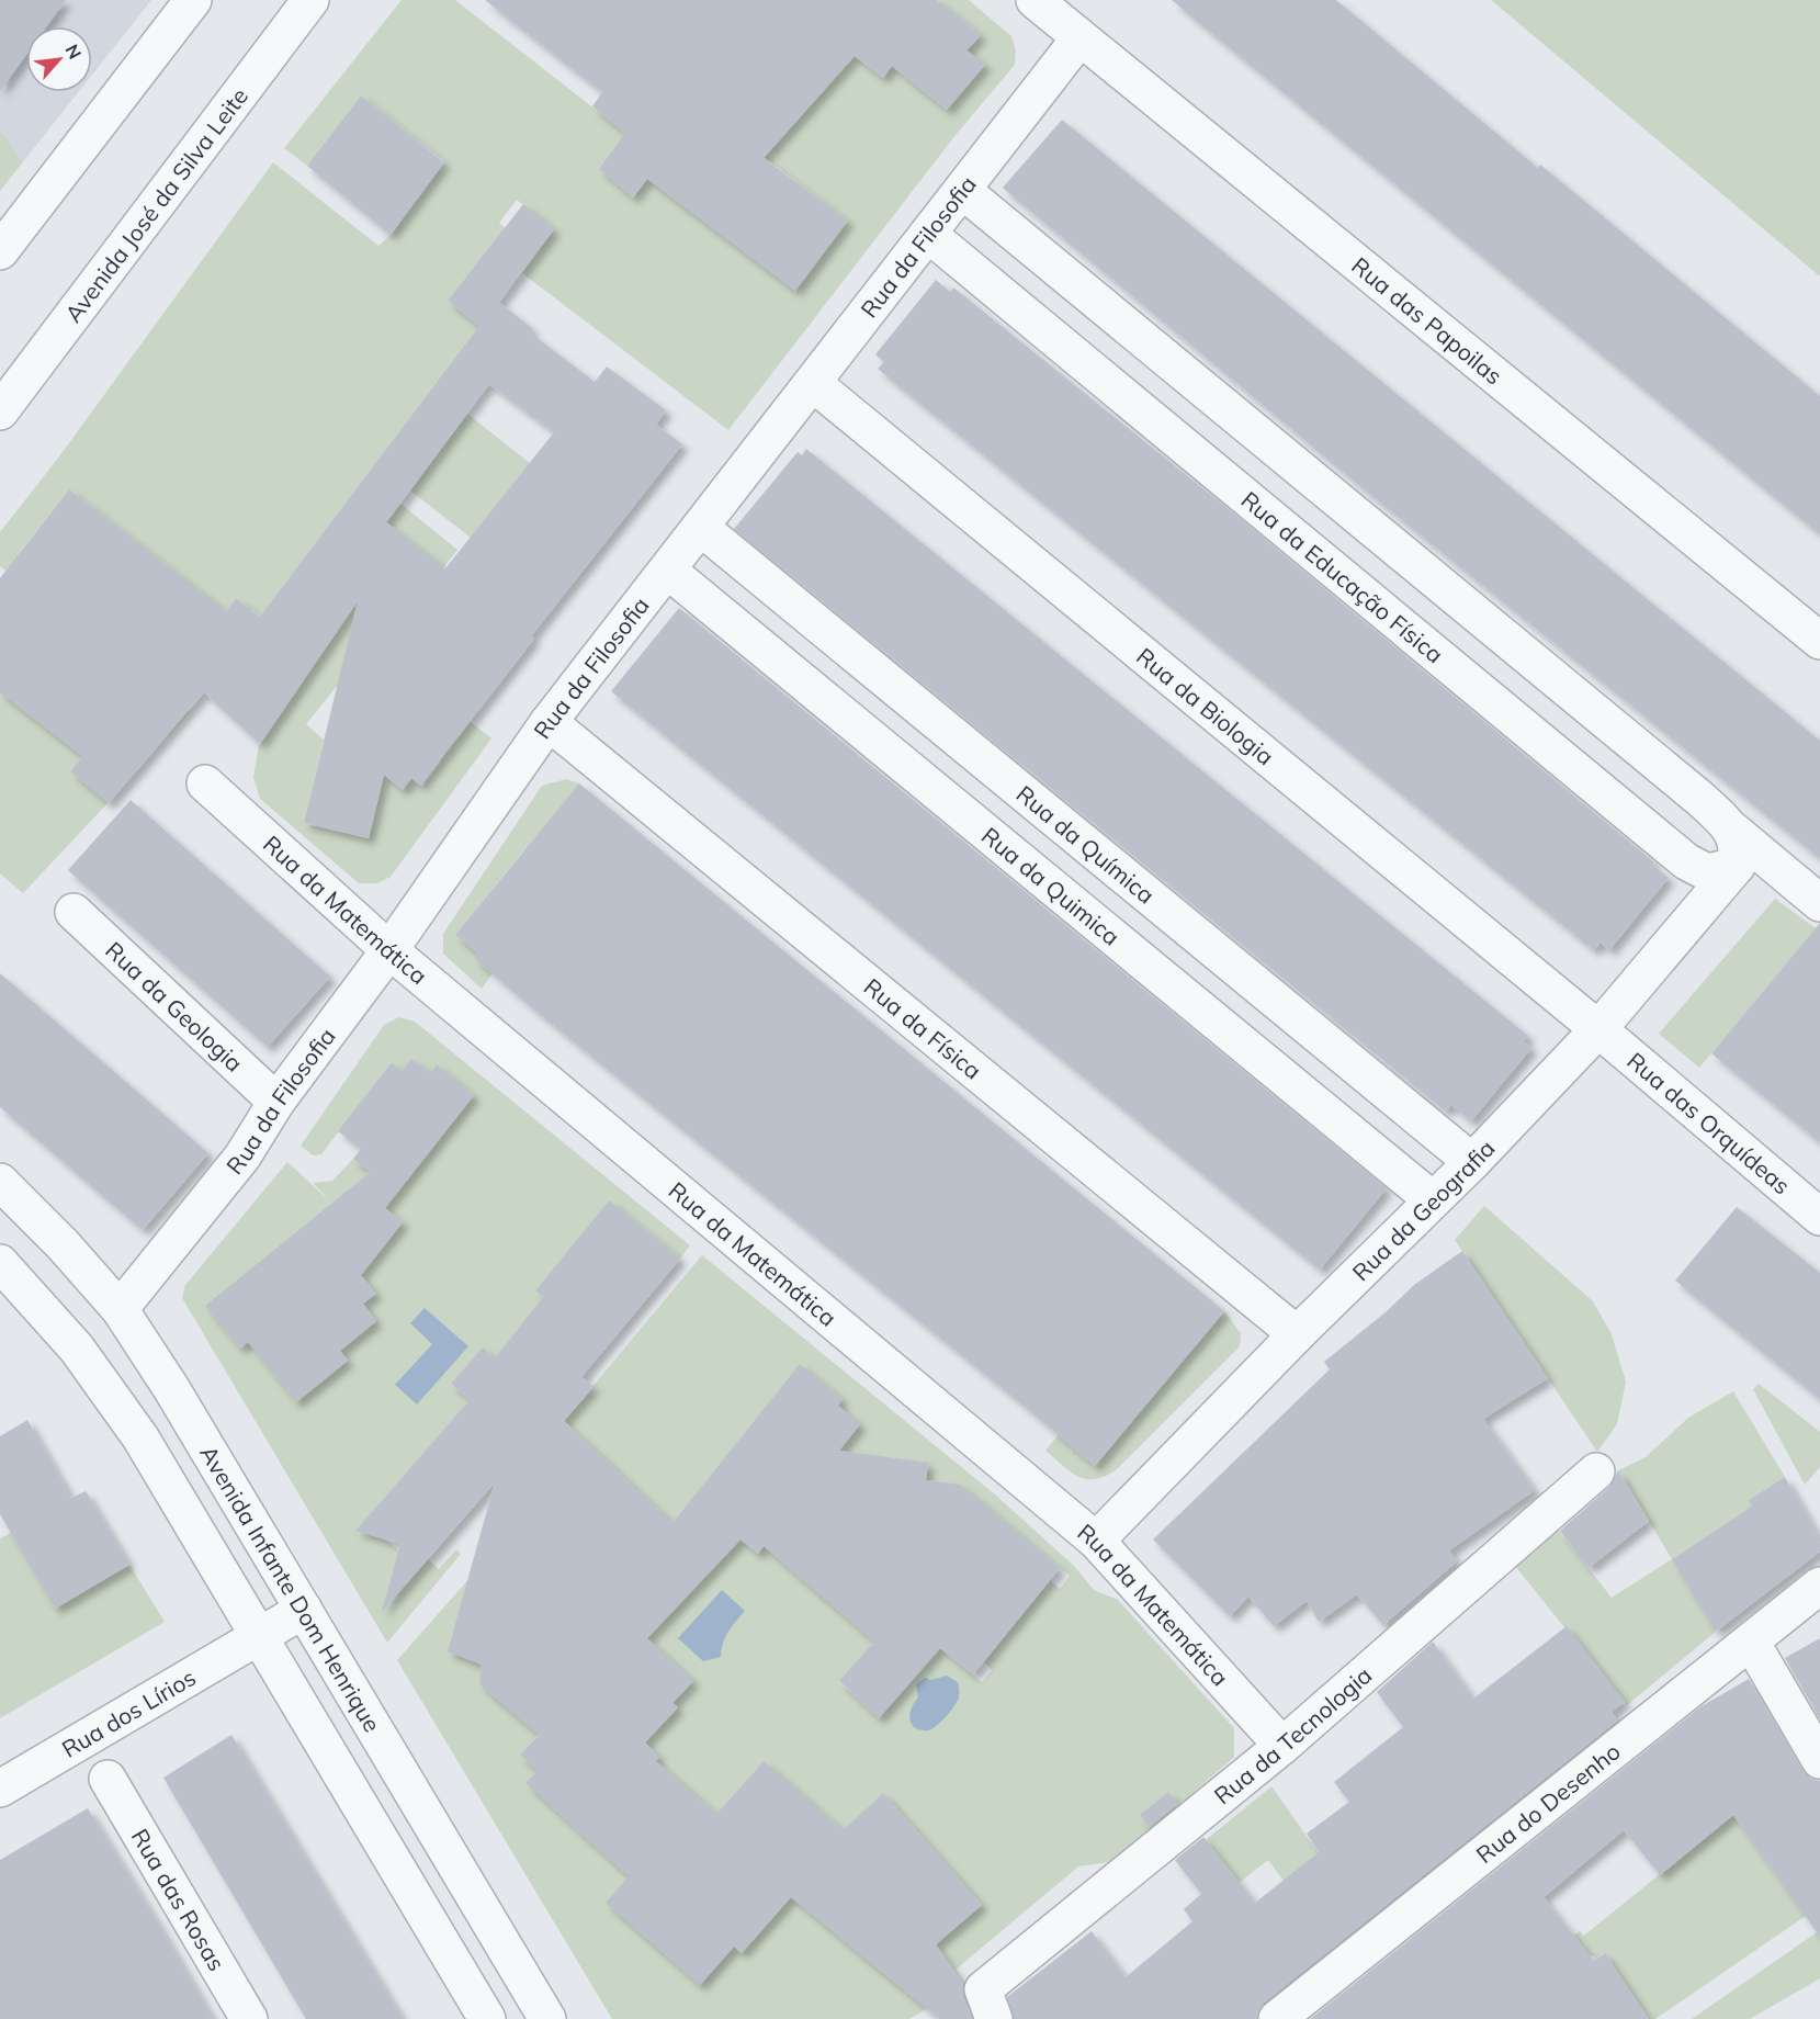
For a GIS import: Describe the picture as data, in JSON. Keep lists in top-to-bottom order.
{
  "streets": {
    "street": [
      "Avenida José da Silva Leite",
      "Rua da Filosofia",
      "Rua das Papoilas",
      "Rua da Educação Física",
      "Rua da Biologia",
      "Rua da Química",
      "Rua da Quimica",
      "Rua da Matemática",
      "Rua da Geologia",
      "Rua da Física",
      "Rua das Orquídeas",
      "Rua da Geografia",
      "Avenida Infante Dom Henrique",
      "Rua dos Lírios",
      "Rua da Tecnologia",
      "Rua do Desenho",
      "Rua das Rosas"
    ]
  },
  "crossings": [
    ["Rua da Filosofia", "Rua das Papoilas"],
    ["Rua da Filosofia", "Rua da Educação Física"],
    ["Rua da Filosofia", "Rua da Biologia"],
    ["Rua da Filosofia", "Rua da Química"],
    ["Rua da Filosofia", "Rua da Quimica"],
    ["Rua da Filosofia", "Rua da Matemática"],
    ["Rua da Filosofia", "Rua da Geologia"],
    ["Rua da Filosofia", "Rua da Física"],
    ["Rua da Filosofia", "Avenida Infante Dom Henrique"],
    ["Rua da Educação Física", "Rua da Geografia"],
    ["Rua da Biologia", "Rua das Orquídeas"],
    ["Rua da Biologia", "Rua da Geografia"],
    ["Rua da Química", "Rua da Geografia"],
    ["Rua da Quimica", "Rua da Geografia"],
    ["Rua da Matemática", "Rua da Geografia"],
    ["Rua da Matemática", "Rua da Tecnologia"],
    ["Rua da Física", "Rua da Geografia"],
    ["Rua das Orquídeas", "Rua da Geografia"],
    ["Avenida Infante Dom Henrique", "Rua dos Lírios"]
  ],
  "north": "top right"
}
